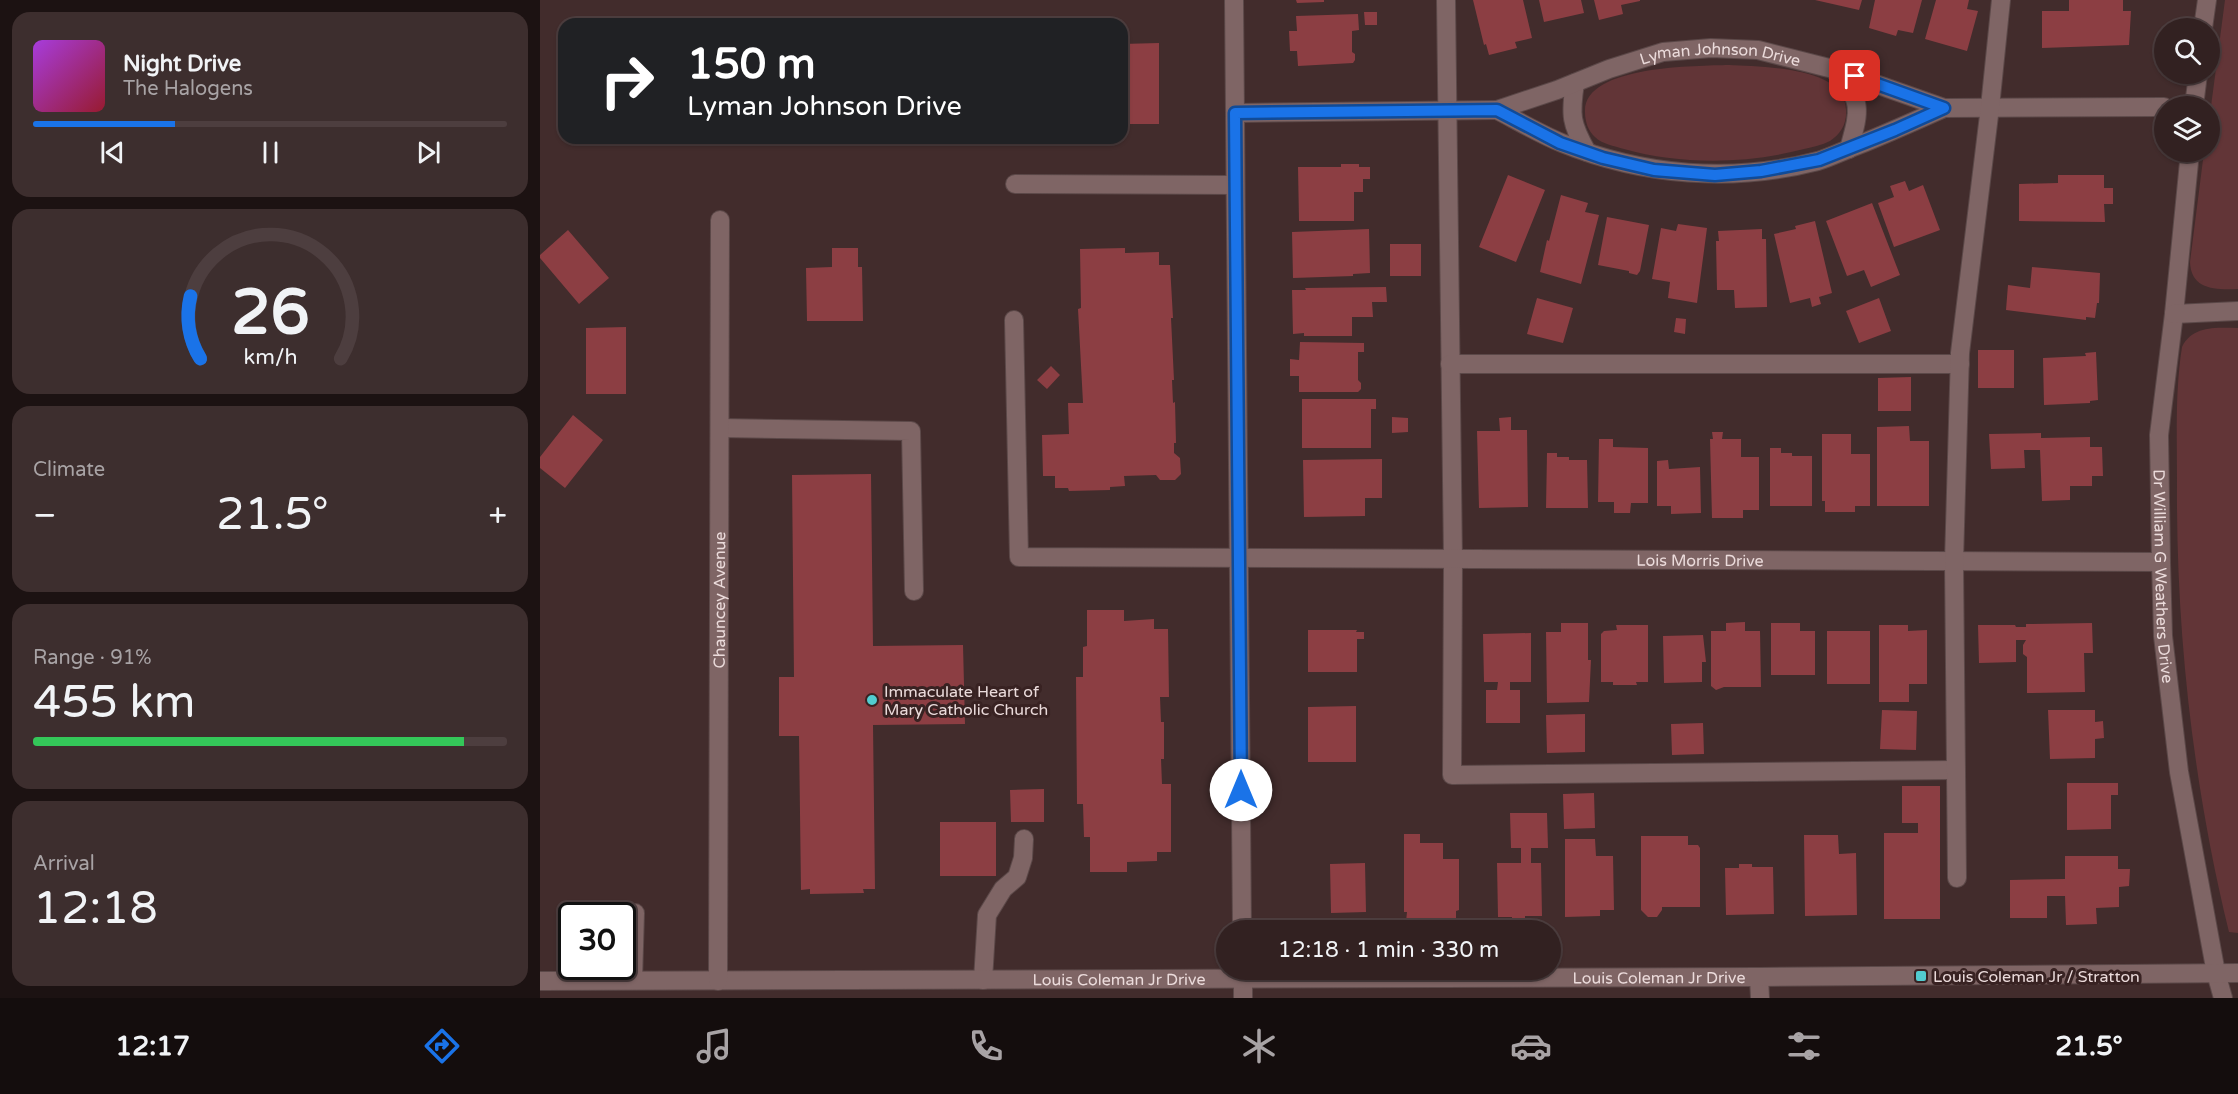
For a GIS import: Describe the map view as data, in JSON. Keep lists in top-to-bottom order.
{
  "streets": {
    "street": [
      "Lyman Johnson Drive",
      "Lois Morris Drive",
      "Dr William G Weathers Drive",
      "Chauncey Avenue",
      "Louis Coleman Jr Drive"
    ]
  },
  "crossings": [
    ["Lois Morris Drive", "Dr William G Weathers Drive"],
    ["Dr William G Weathers Drive", "Louis Coleman Jr Drive"],
    ["Chauncey Avenue", "Louis Coleman Jr Drive"]
  ],
  "places": {
    "other": ["Immaculate Heart of Mary Catholic Church"],
    "transit": ["Louis Coleman Jr / Stratton"]
  },
  "page": {
    "turn": ["150 m", "Lyman Johnson Drive"],
    "song": ["Night Drive", "The Halogens"],
    "tile": [
      "Climate",
      ["Range · 91%", "455 km"],
      ["Arrival", "12:18"]
    ],
    "heat": ["−", "21.5°", "+"],
    "limit": "30",
    "trip": "12:18 · 1 min · 330 m",
    "tabs": ["12:17", "21.5°"],
    "gauge": ["26", "km/h"]
  }
}
